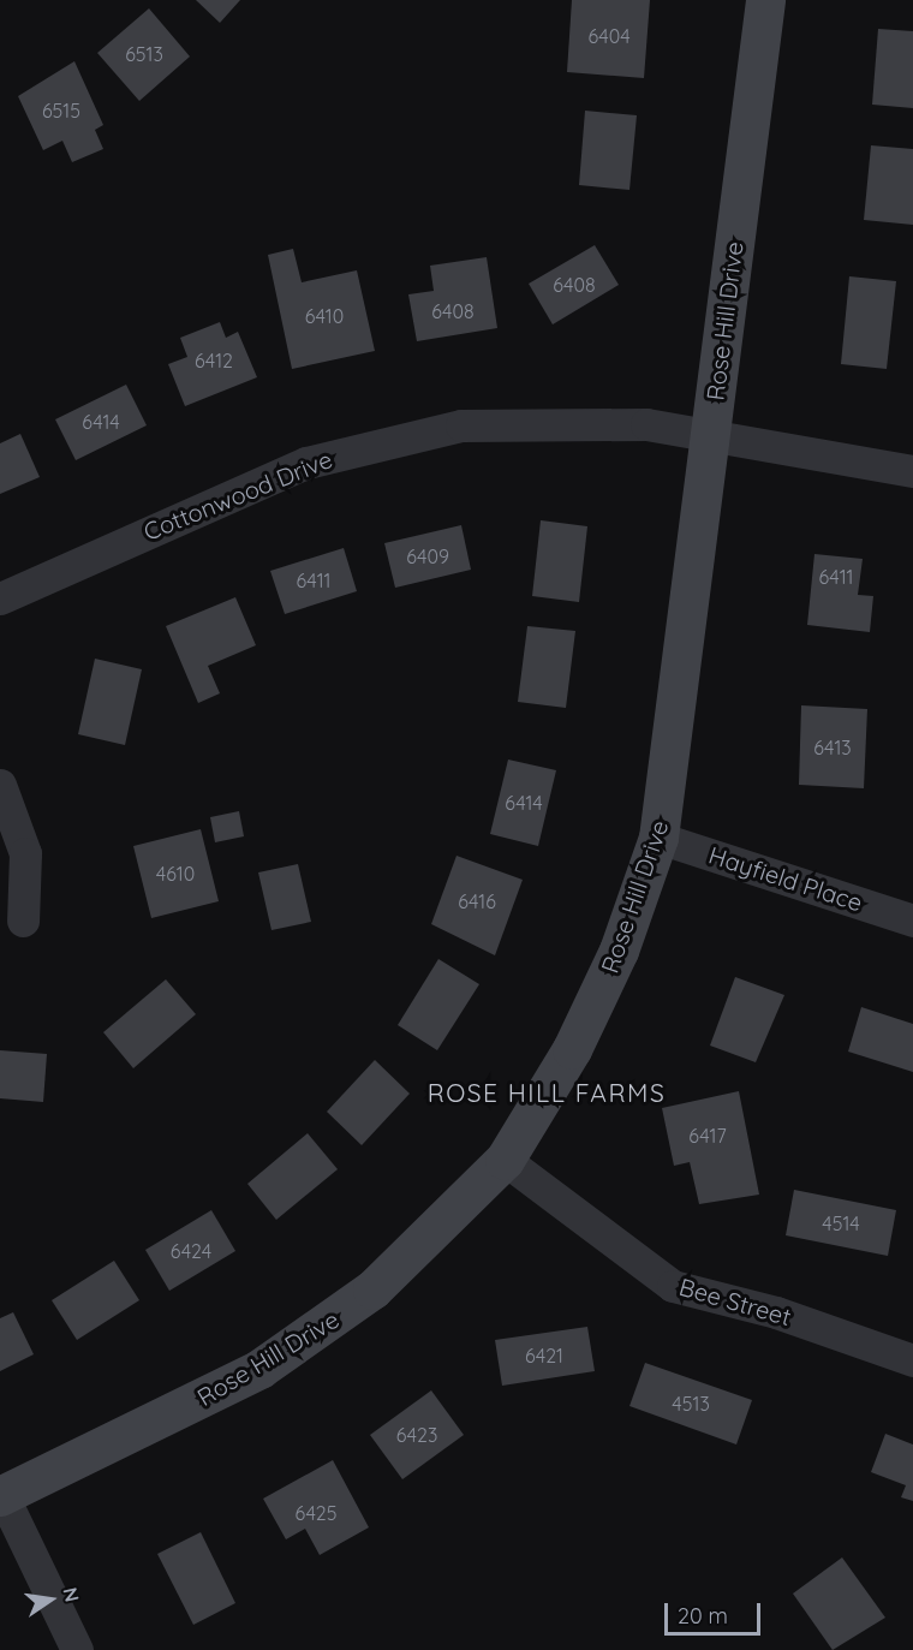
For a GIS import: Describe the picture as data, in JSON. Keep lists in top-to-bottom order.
{
  "streets": {
    "street": [
      "Rose Hill Drive",
      "Cottonwood Drive",
      "Hayfield Place",
      "Bee Street"
    ]
  },
  "crossings": [
    ["Rose Hill Drive", "Cottonwood Drive"],
    ["Rose Hill Drive", "Hayfield Place"],
    ["Rose Hill Drive", "Bee Street"]
  ],
  "districts": ["ROSE HILL FARMS"],
  "house_numbers": [
    "6404",
    "6513",
    "6515",
    "6408",
    "6408",
    "6410",
    "6412",
    "6414",
    "6409",
    "6411",
    "6411",
    "6413",
    "6414",
    "4610",
    "6416",
    "6417",
    "4514",
    "6424",
    "6421",
    "4513",
    "6423",
    "6425"
  ],
  "scale_bar": "20 m",
  "north": "right"
}
